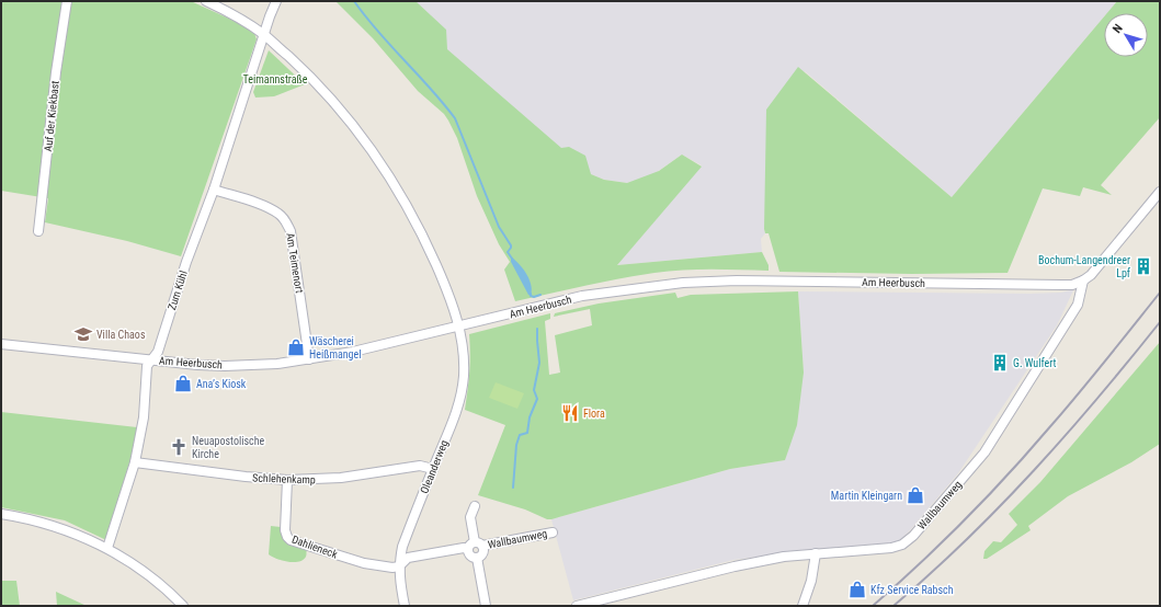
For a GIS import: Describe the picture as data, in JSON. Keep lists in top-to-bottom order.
{
  "streets": {
    "street": [
      "Auf der Kiekbast",
      "Am Teimenort",
      "Am Heerbusch",
      "Zum Kühl",
      "Oleanderweg",
      "Schlehenkamp",
      "Wallbaumweg",
      "Dahlieneck"
    ]
  },
  "crossings": [
    ["Am Teimenort", "Am Heerbusch"],
    ["Am Teimenort", "Zum Kühl"],
    ["Am Heerbusch", "Zum Kühl"],
    ["Am Heerbusch", "Oleanderweg"],
    ["Am Heerbusch", "Wallbaumweg"],
    ["Zum Kühl", "Schlehenkamp"],
    ["Oleanderweg", "Schlehenkamp"],
    ["Oleanderweg", "Wallbaumweg"],
    ["Oleanderweg", "Dahlieneck"],
    ["Schlehenkamp", "Dahlieneck"],
    ["Wallbaumweg", "Dahlieneck"]
  ],
  "parks": ["Teimannstraße"],
  "places": {
    "building": ["Bochum-Langendreer Lpf", "G. Wulfert"],
    "school or university": ["Villa Chaos"],
    "shop": [
      "Wäscherei Heißmangel",
      "Anaʼs Kiosk",
      "Martin Kleingarn",
      "Kfz Service Rabsch"
    ],
    "restaurant": ["Flora"],
    "church": ["Neuapostolische Kirche"]
  },
  "north": "top left"
}
